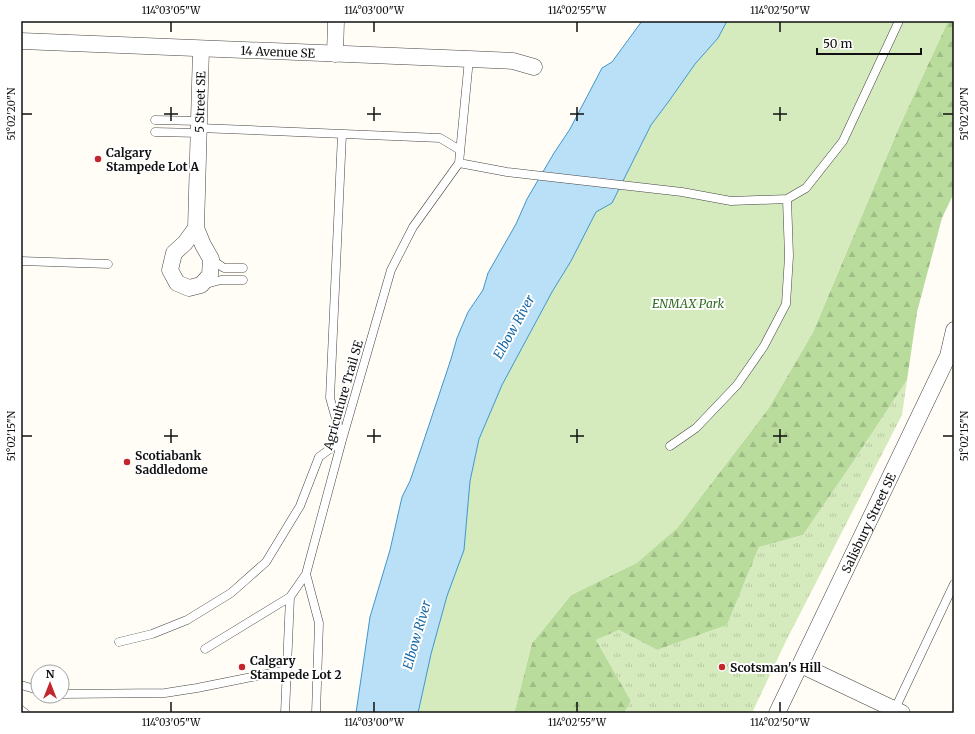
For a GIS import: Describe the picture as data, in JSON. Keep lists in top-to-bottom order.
{
  "streets": {
    "street": ["14 Avenue SE", "5 Street SE", "Salisbury Street SE"],
    "lane": ["Agriculture Trail SE"]
  },
  "crossings": [
    ["14 Avenue SE", "5 Street SE"]
  ],
  "water": ["Elbow River"],
  "parks": ["ENMAX Park"],
  "places": [
    "Calgary Stampede Lot A",
    "Scotiabank Saddledome",
    "Calgary Stampede Lot 2",
    "Scotsman's Hill"
  ],
  "scale_bar": "50 m",
  "north": "top",
  "coordinates": [
    "114°03'05\"W",
    "114°03'00\"W",
    "114°02'55\"W",
    "114°02'50\"W",
    "51°02'20\"N",
    "51°02'15\"N"
  ]
}
